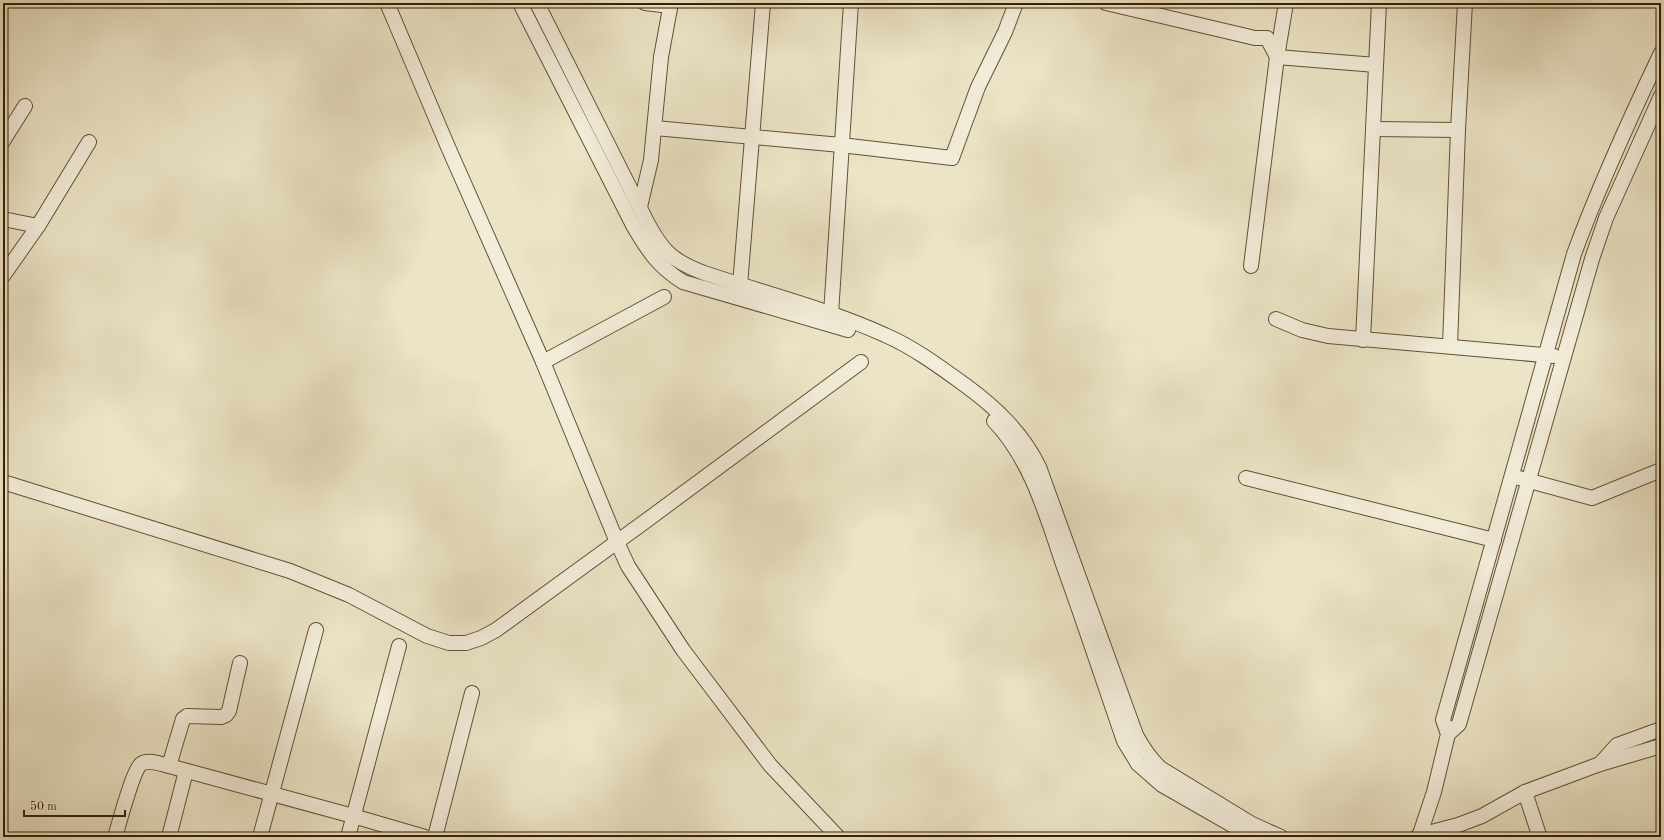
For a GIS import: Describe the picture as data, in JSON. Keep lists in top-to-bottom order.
{
  "scale_bar": "50 m"
}
